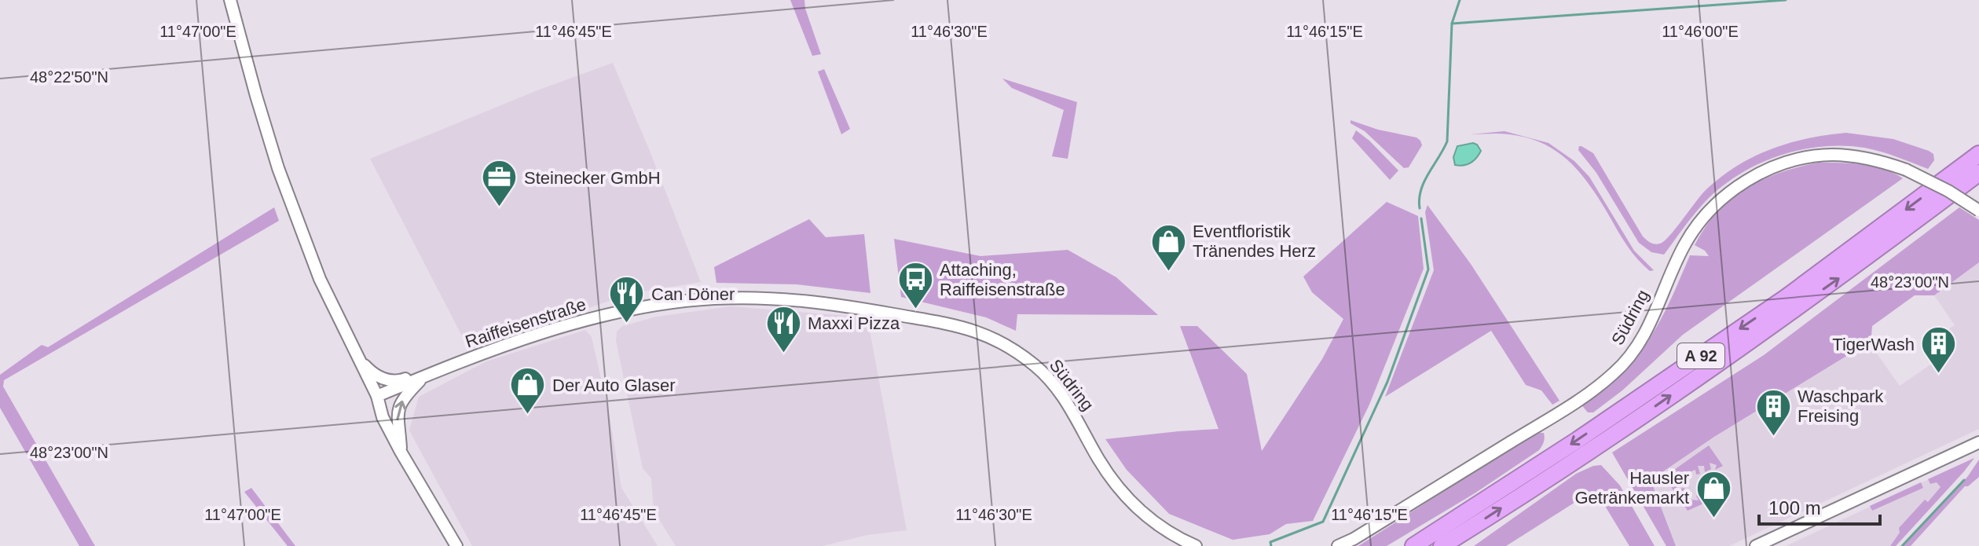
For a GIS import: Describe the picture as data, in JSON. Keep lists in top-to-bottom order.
{
  "streets": {
    "highway": ["A 92"],
    "main road": ["Südring", "Raiffeisenstraße"]
  },
  "crossings": [
    ["Südring", "Raiffeisenstraße"]
  ],
  "places": {
    "office": ["Steinecker GmbH"],
    "shop": ["Eventfloristik Tränendes Herz", "Der Auto Glaser", "Hausler Getränkemarkt"],
    "bus stop": ["Attaching, Raiffeisenstraße"],
    "restaurant": ["Can Döner", "Maxxi Pizza"],
    "building": ["TigerWash", "Waschpark Freising"]
  },
  "scale_bar": "100 m",
  "coordinates": [
    "11°47'00\"E",
    "11°46'45\"E",
    "11°46'30\"E",
    "11°46'15\"E",
    "11°46'00\"E",
    "48°22'50\"N",
    "48°23'00\"N"
  ]
}
